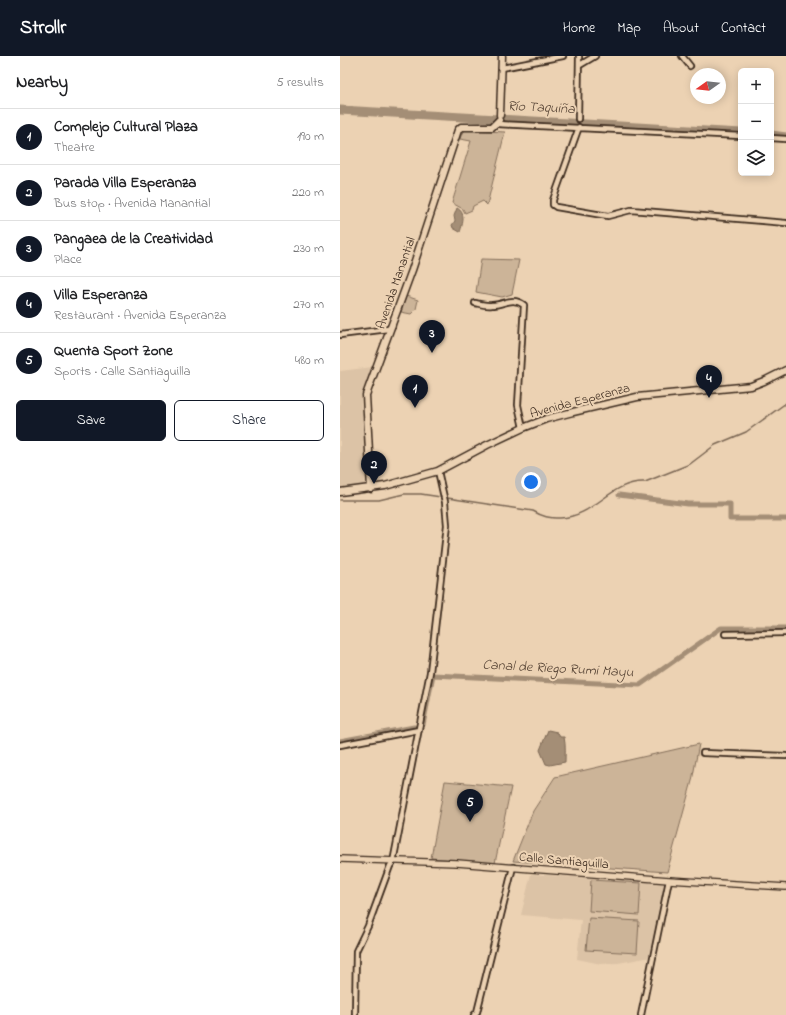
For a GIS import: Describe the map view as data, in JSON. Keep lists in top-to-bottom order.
{
  "streets": {
    "main road": ["Avenida Manantial", "Avenida Esperanza"],
    "street": ["Calle Santiaguilla"]
  },
  "crossings": [
    ["Avenida Manantial", "Avenida Esperanza"]
  ],
  "water": ["Río Taquiña", "Canal de Riego Rumi Mayu"],
  "north": "left",
  "page": {
    "header": "Strollr",
    "nav": [
      "Home",
      "Map",
      "About",
      "Contact"
    ],
    "heading": ["Nearby", "5 results"],
    "map_buttons": ["+", "−"],
    "list": [
      {
        "mark": "1",
        "name": "Complejo Cultural Plaza",
        "note": "Theatre",
        "value": "190 m"
      },
      {
        "mark": "2",
        "name": "Parada Villa Esperanza",
        "note": "Bus stop · Avenida Manantial",
        "value": "220 m"
      },
      {
        "mark": "3",
        "name": "Pangaea de la Creatividad",
        "note": "Place",
        "value": "230 m"
      },
      {
        "mark": "4",
        "name": "Villa Esperanza",
        "note": "Restaurant · Avenida Esperanza",
        "value": "270 m"
      },
      {
        "mark": "5",
        "name": "Quenta Sport Zone",
        "note": "Sports · Calle Santiaguilla",
        "value": "480 m"
      }
    ],
    "pins": [
      "3",
      "4",
      "1",
      "2",
      "5"
    ],
    "buttons": ["Save", "Share"]
  }
}
